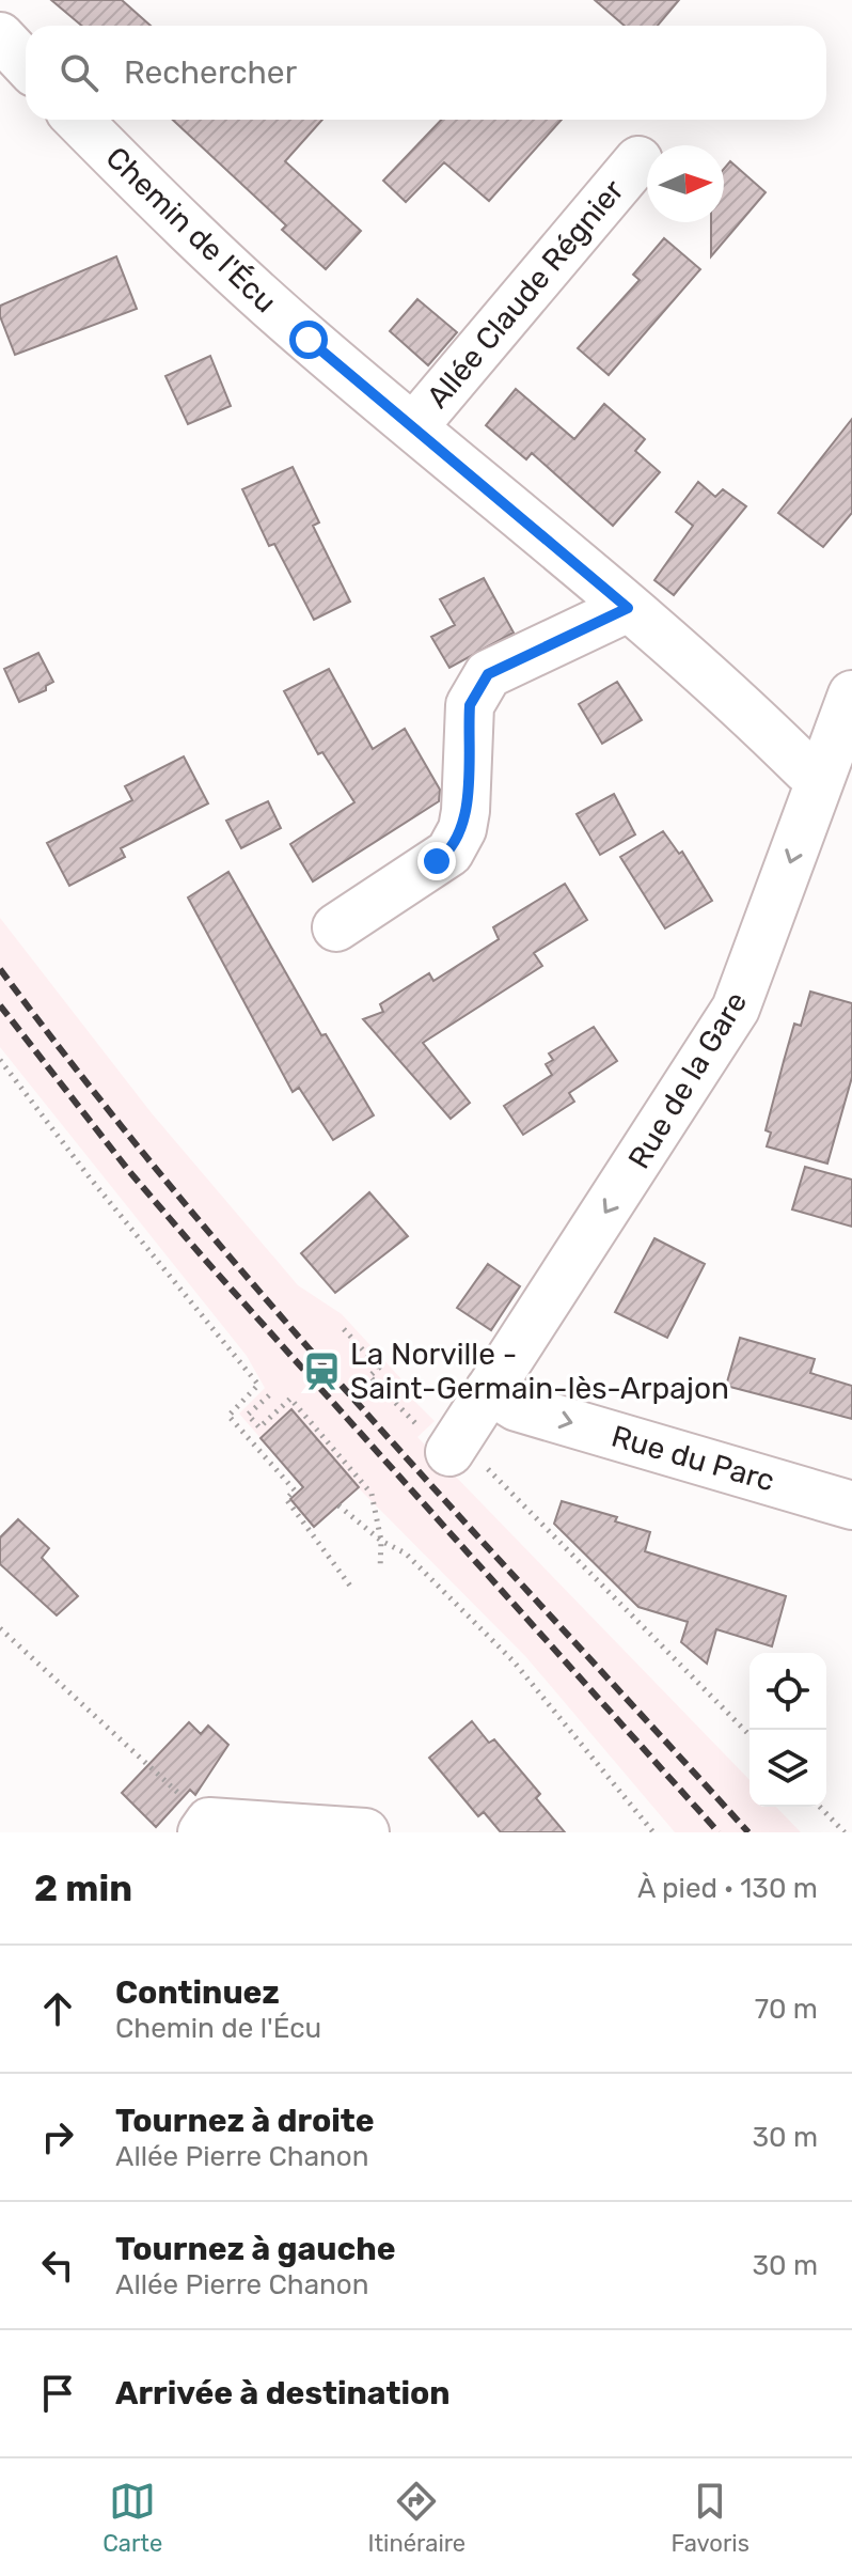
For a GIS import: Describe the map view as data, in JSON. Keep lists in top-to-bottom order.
{
  "streets": {
    "street": [
      "Chemin de l'Écu",
      "Allée Claude Régnier",
      "Rue de la Gare",
      "Rue du Parc"
    ]
  },
  "crossings": [
    ["Chemin de l'Écu", "Allée Claude Régnier"],
    ["Chemin de l'Écu", "Rue de la Gare"],
    ["Rue de la Gare", "Rue du Parc"]
  ],
  "one_way": ["Rue de la Gare", "Rue du Parc"],
  "places": {
    "station": ["La Norville - Saint-Germain-lès-Arpajon"]
  },
  "north": "right",
  "page": {
    "search": "Rechercher",
    "heading": ["2 min", "À pied · 130 m"],
    "list": [
      ["Continuez", "Chemin de l'Écu", "70 m"],
      ["Tournez à droite", "Allée Pierre Chanon", "30 m"],
      ["Tournez à gauche", "Allée Pierre Chanon", "30 m"],
      "Arrivée à destination"
    ],
    "nav": ["Carte", "Itinéraire", "Favoris"]
  }
}
